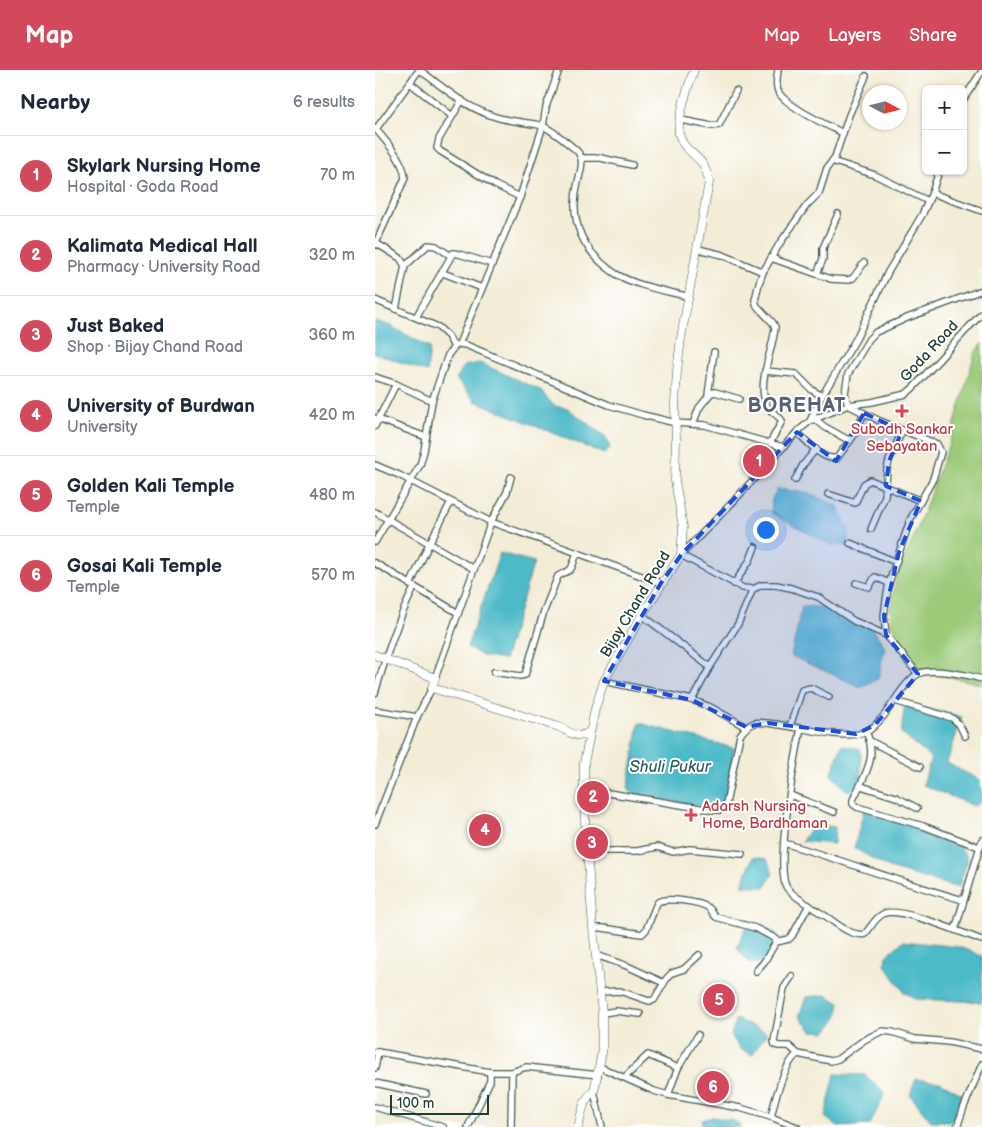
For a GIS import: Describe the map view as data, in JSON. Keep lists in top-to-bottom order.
{
  "streets": {
    "main road": ["Bijay Chand Road"],
    "street": ["Goda Road"]
  },
  "crossings": [
    ["Goda Road", "Bijay Chand Road"]
  ],
  "districts": ["BOREHAT"],
  "water": ["Shuli Pukur"],
  "places": {
    "health": ["Subodh Sankar Sebayatan", "Adarsh Nursing Home, Bardhaman"]
  },
  "scale_bar": "100 m",
  "north": "right",
  "page": {
    "header": "Map",
    "nav": ["Map", "Layers", "Share"],
    "heading": ["Nearby", "6 results"],
    "map_buttons": ["+", "−"],
    "list": [
      {
        "mark": "1",
        "name": "Skylark Nursing Home",
        "note": "Hospital · Goda Road",
        "value": "70 m"
      },
      {
        "mark": "2",
        "name": "Kalimata Medical Hall",
        "note": "Pharmacy · University Road",
        "value": "320 m"
      },
      {
        "mark": "3",
        "name": "Just Baked",
        "note": "Shop · Bijay Chand Road",
        "value": "360 m"
      },
      {
        "mark": "4",
        "name": "University of Burdwan",
        "note": "University",
        "value": "420 m"
      },
      {
        "mark": "5",
        "name": "Golden Kali Temple",
        "note": "Temple",
        "value": "480 m"
      },
      {
        "mark": "6",
        "name": "Gosai Kali Temple",
        "note": "Temple",
        "value": "570 m"
      }
    ],
    "pins": [
      "1",
      "2",
      "4",
      "3",
      "5",
      "6"
    ],
    "scale": "100 m"
  }
}
